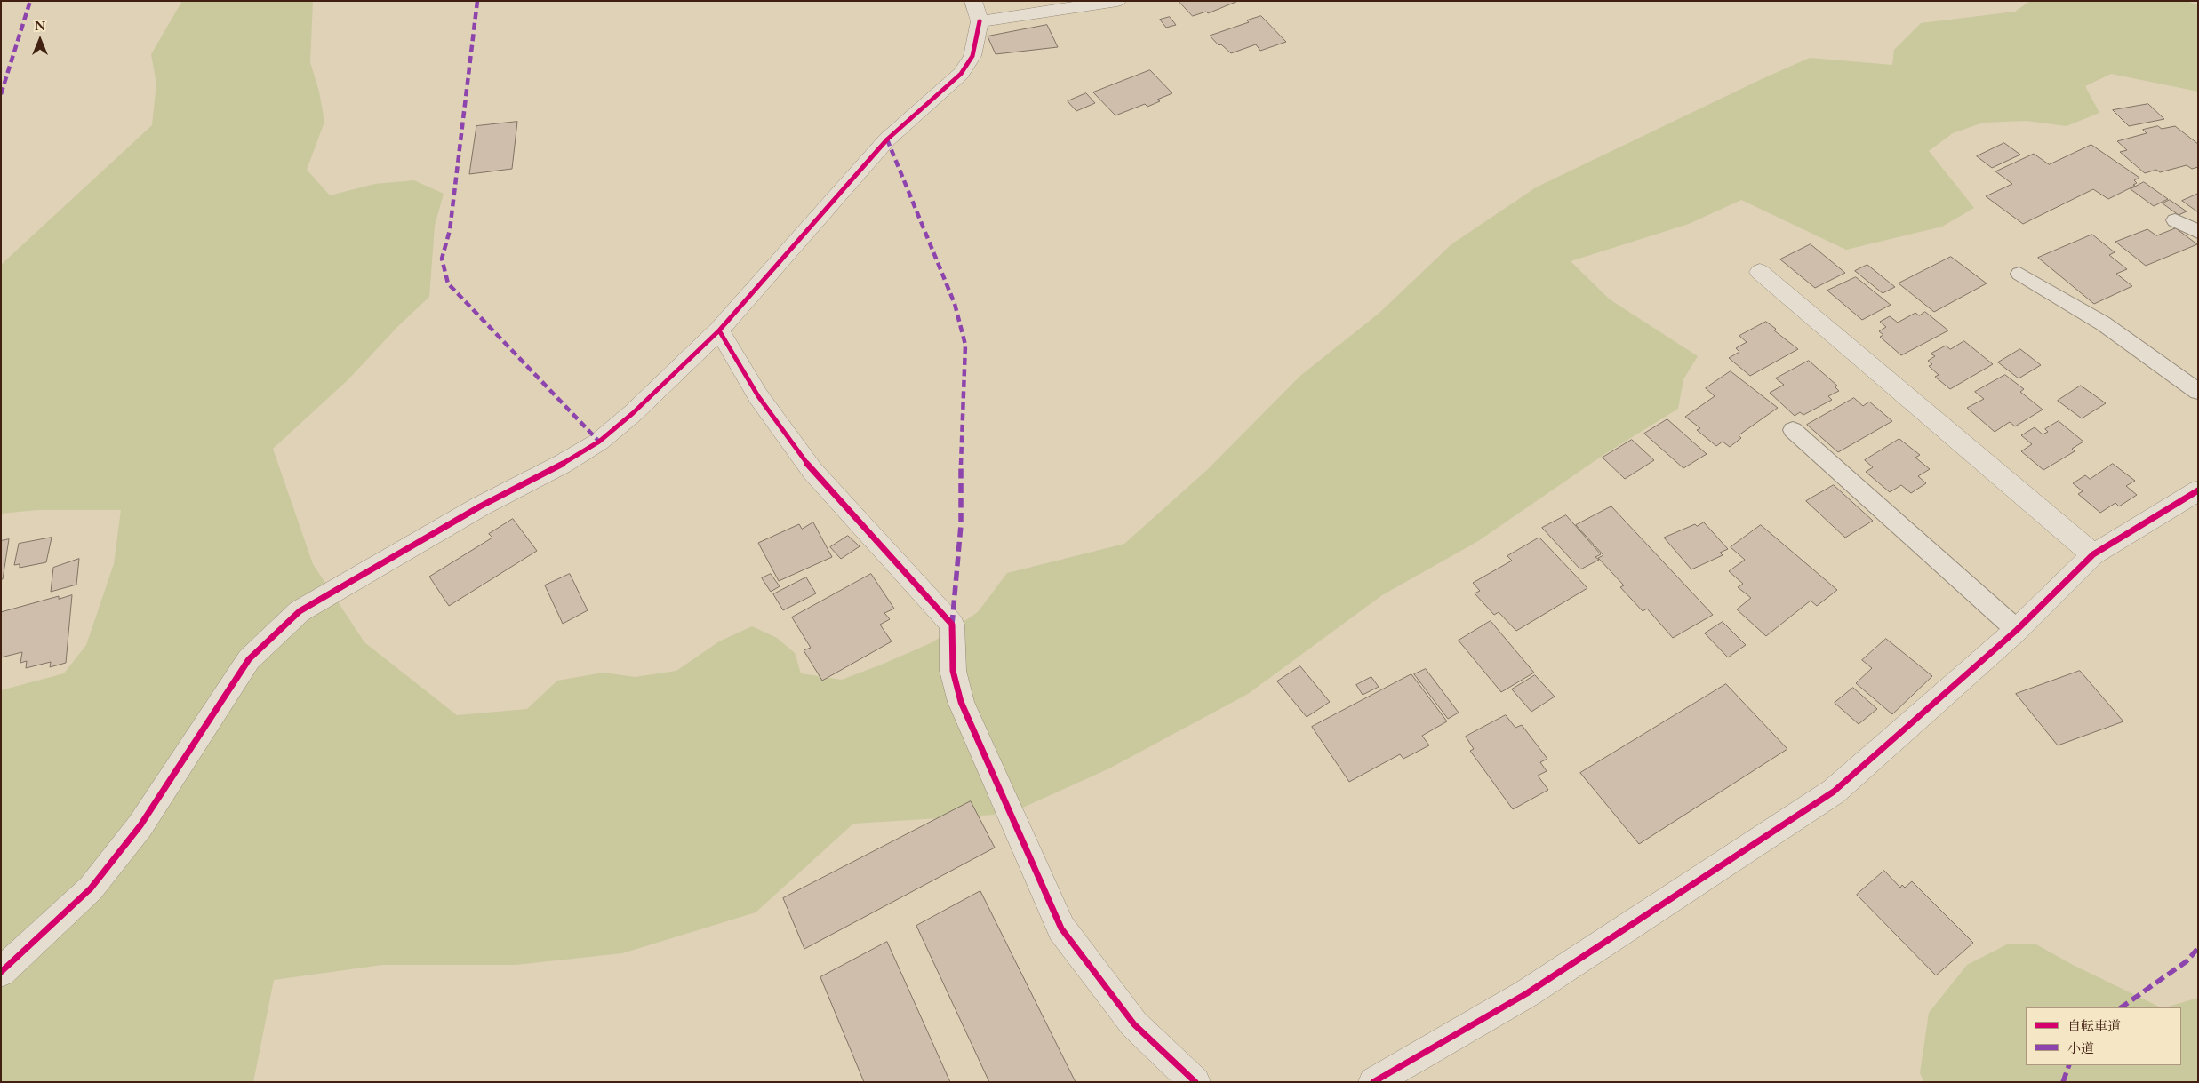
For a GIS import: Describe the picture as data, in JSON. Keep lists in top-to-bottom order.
{
  "legend": ["自転車道", "小道"],
  "north": "top"
}
